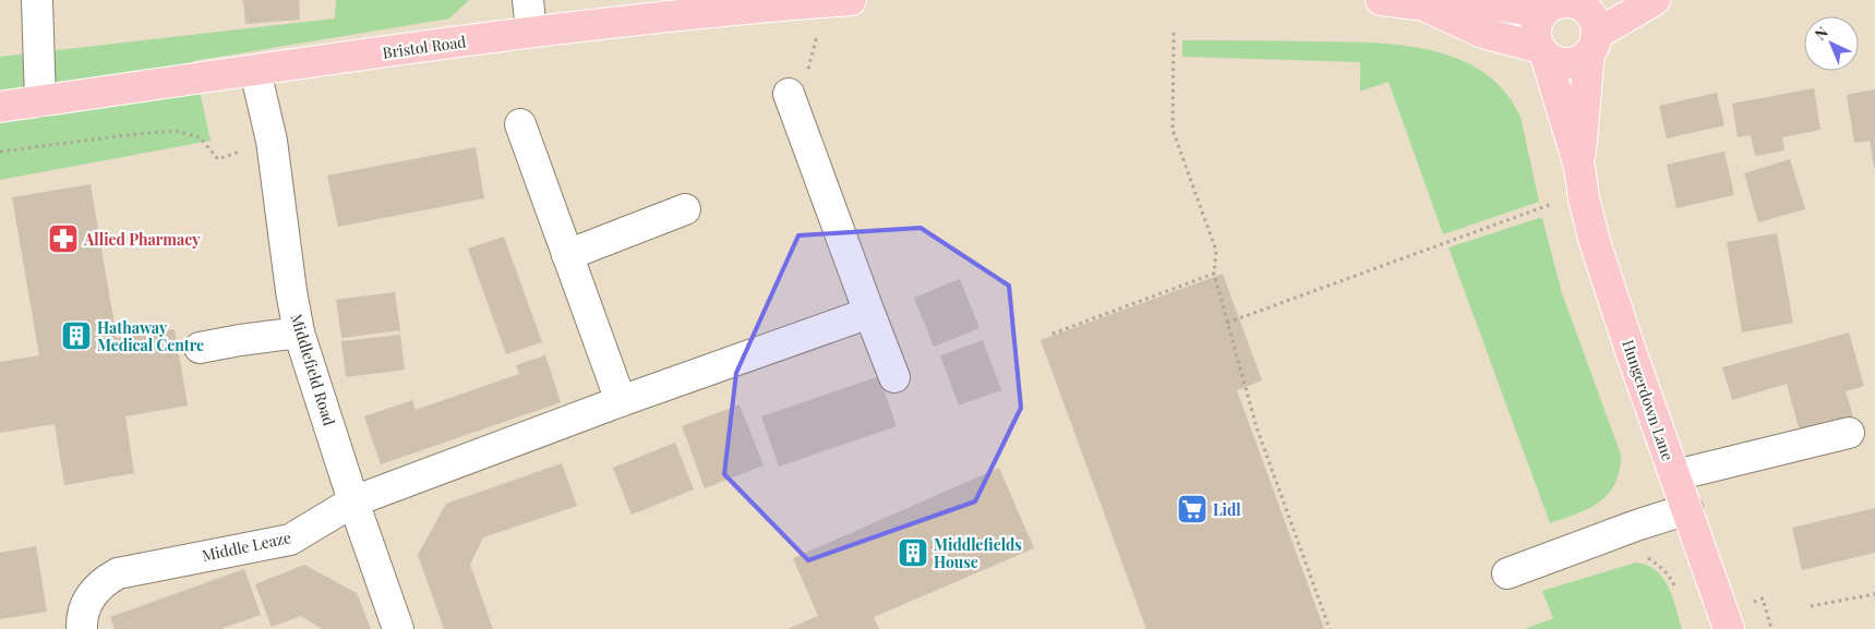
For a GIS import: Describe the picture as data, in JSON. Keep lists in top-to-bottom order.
{
  "streets": {
    "main road": ["Bristol Road", "Hungerdown Lane"],
    "street": ["Middlefield Road", "Middle Leaze"]
  },
  "crossings": [
    ["Bristol Road", "Middlefield Road"],
    ["Middlefield Road", "Middle Leaze"]
  ],
  "places": {
    "pharmacy": ["Allied Pharmacy"],
    "building": ["Hathaway Medical Centre", "Middlefields House"],
    "supermarket": ["Lidl"]
  },
  "north": "top left"
}
